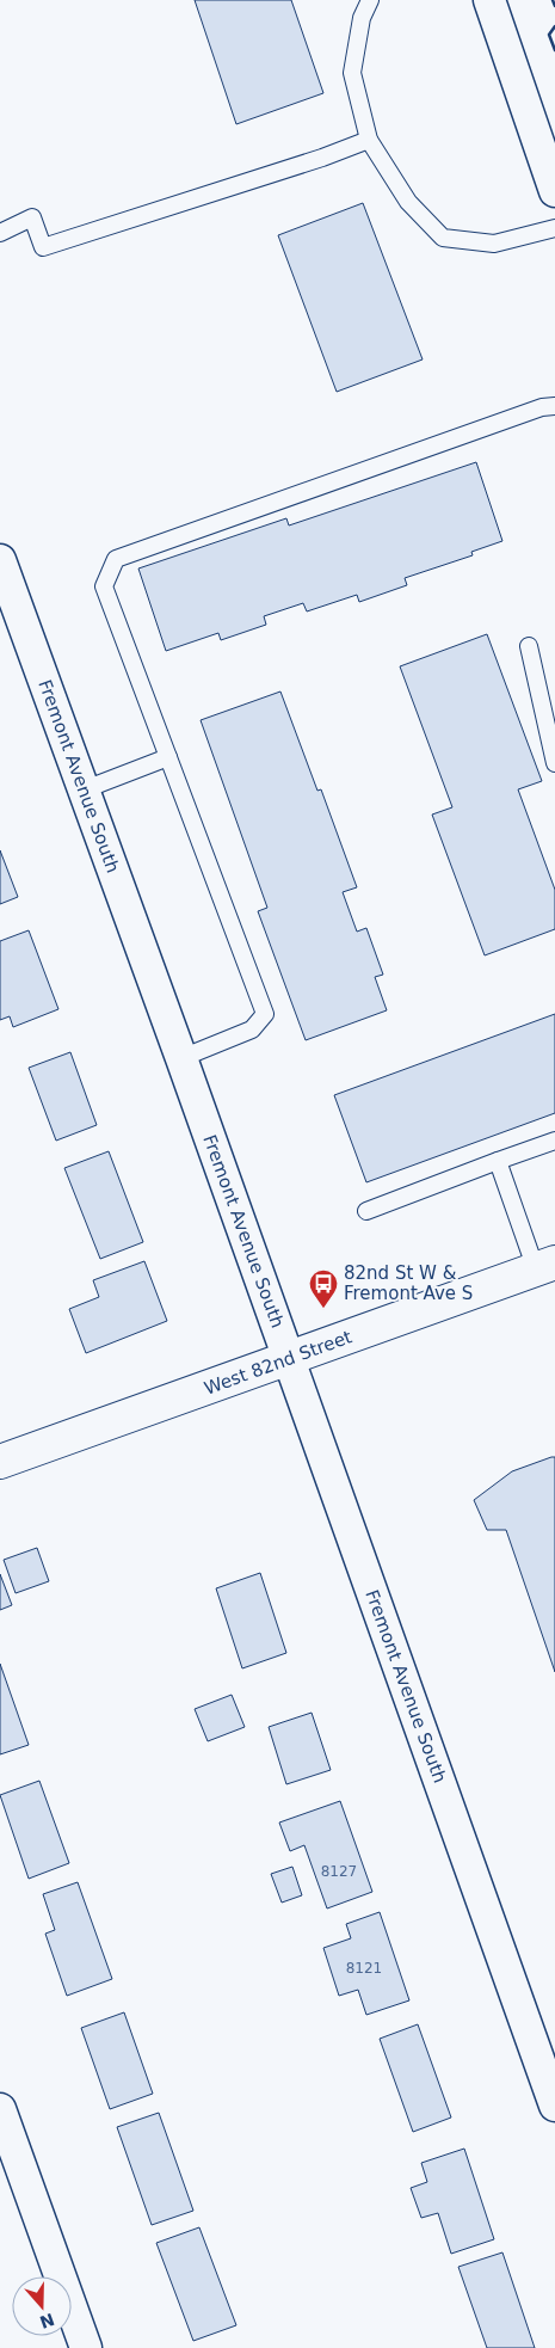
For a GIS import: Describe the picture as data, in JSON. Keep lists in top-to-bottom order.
{
  "streets": {
    "street": ["Fremont Avenue South", "West 82nd Street"]
  },
  "crossings": [
    ["Fremont Avenue South", "West 82nd Street"]
  ],
  "places": {
    "bus stop": ["82nd St W & Fremont Ave S"]
  },
  "house_numbers": ["8127", "8121"],
  "north": "bottom"
}
